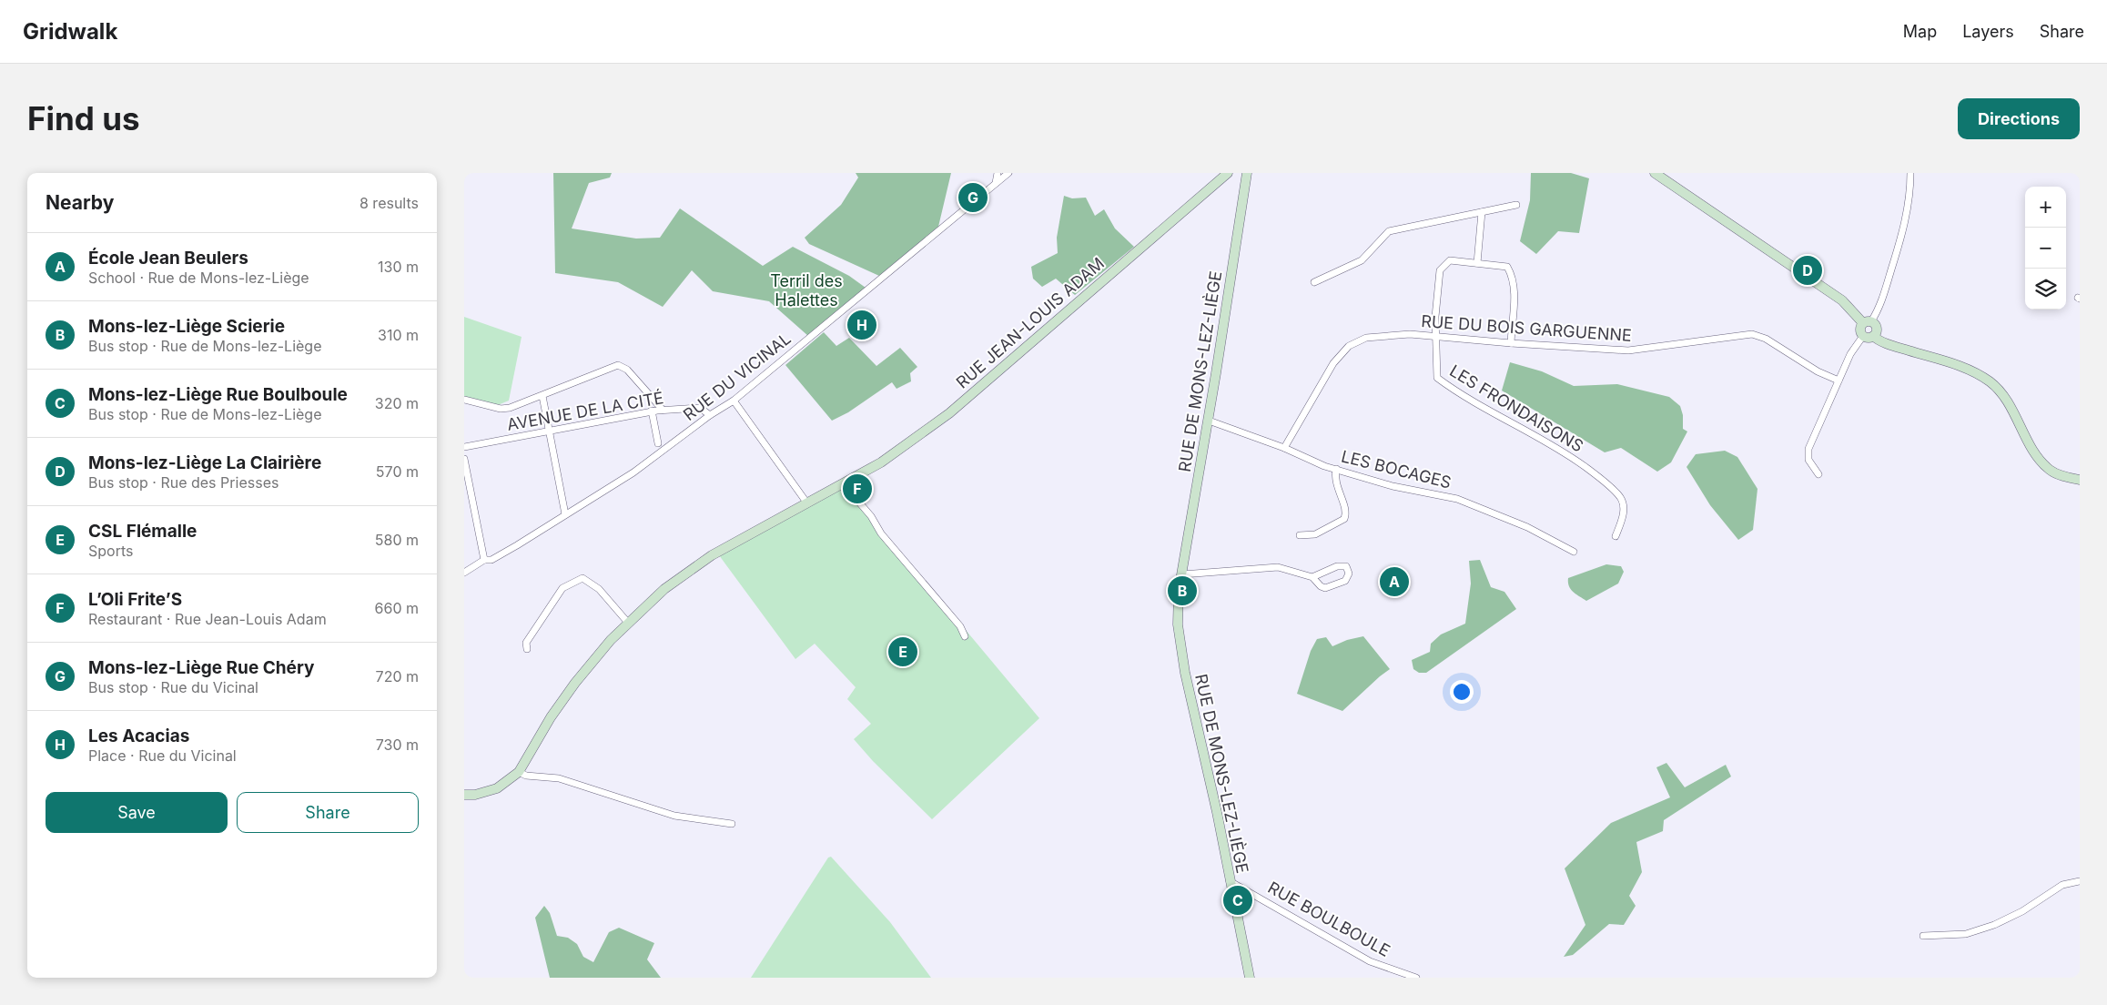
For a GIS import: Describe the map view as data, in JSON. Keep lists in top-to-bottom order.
{
  "streets": {
    "street": [
      "RUE JEAN-LOUIS ADAM",
      "RUE DU BOIS GARGUENNE",
      "RUE DE MONS-LEZ-LIÈGE",
      "RUE DU VICINAL",
      "LES FRONDAISONS",
      "AVENUE DE LA CITÉ",
      "LES BOCAGES",
      "RUE BOULBOULE"
    ]
  },
  "crossings": [
    ["RUE DU BOIS GARGUENNE", "LES FRONDAISONS"],
    ["RUE DU BOIS GARGUENNE", "LES BOCAGES"],
    ["RUE DE MONS-LEZ-LIÈGE", "LES BOCAGES"],
    ["RUE DE MONS-LEZ-LIÈGE", "RUE BOULBOULE"],
    ["RUE DU VICINAL", "AVENUE DE LA CITÉ"]
  ],
  "parks": ["Terril des Halettes"],
  "page": {
    "header": "Gridwalk",
    "nav": ["Map", "Layers", "Share"],
    "buttons": [
      "Directions",
      ["Save", "Share"]
    ],
    "title": "Find us",
    "heading": ["Nearby", "8 results"],
    "pins": [
      "G",
      "D",
      "H",
      "F",
      "A",
      "B",
      "E",
      "C"
    ],
    "map_buttons": ["+", "−"],
    "list": [
      {
        "mark": "A",
        "name": "École Jean Beulers",
        "note": "School · Rue de Mons-lez-Liège",
        "value": "130 m"
      },
      {
        "mark": "B",
        "name": "Mons-lez-Liège Scierie",
        "note": "Bus stop · Rue de Mons-lez-Liège",
        "value": "310 m"
      },
      {
        "mark": "C",
        "name": "Mons-lez-Liège Rue Boulboule",
        "note": "Bus stop · Rue de Mons-lez-Liège",
        "value": "320 m"
      },
      {
        "mark": "D",
        "name": "Mons-lez-Liège La Clairière",
        "note": "Bus stop · Rue des Priesses",
        "value": "570 m"
      },
      {
        "mark": "E",
        "name": "CSL Flémalle",
        "note": "Sports",
        "value": "580 m"
      },
      {
        "mark": "F",
        "name": "L’Oli Frite’S",
        "note": "Restaurant · Rue Jean-Louis Adam",
        "value": "660 m"
      },
      {
        "mark": "G",
        "name": "Mons-lez-Liège Rue Chéry",
        "note": "Bus stop · Rue du Vicinal",
        "value": "720 m"
      },
      {
        "mark": "H",
        "name": "Les Acacias",
        "note": "Place · Rue du Vicinal",
        "value": "730 m"
      }
    ]
  }
}
